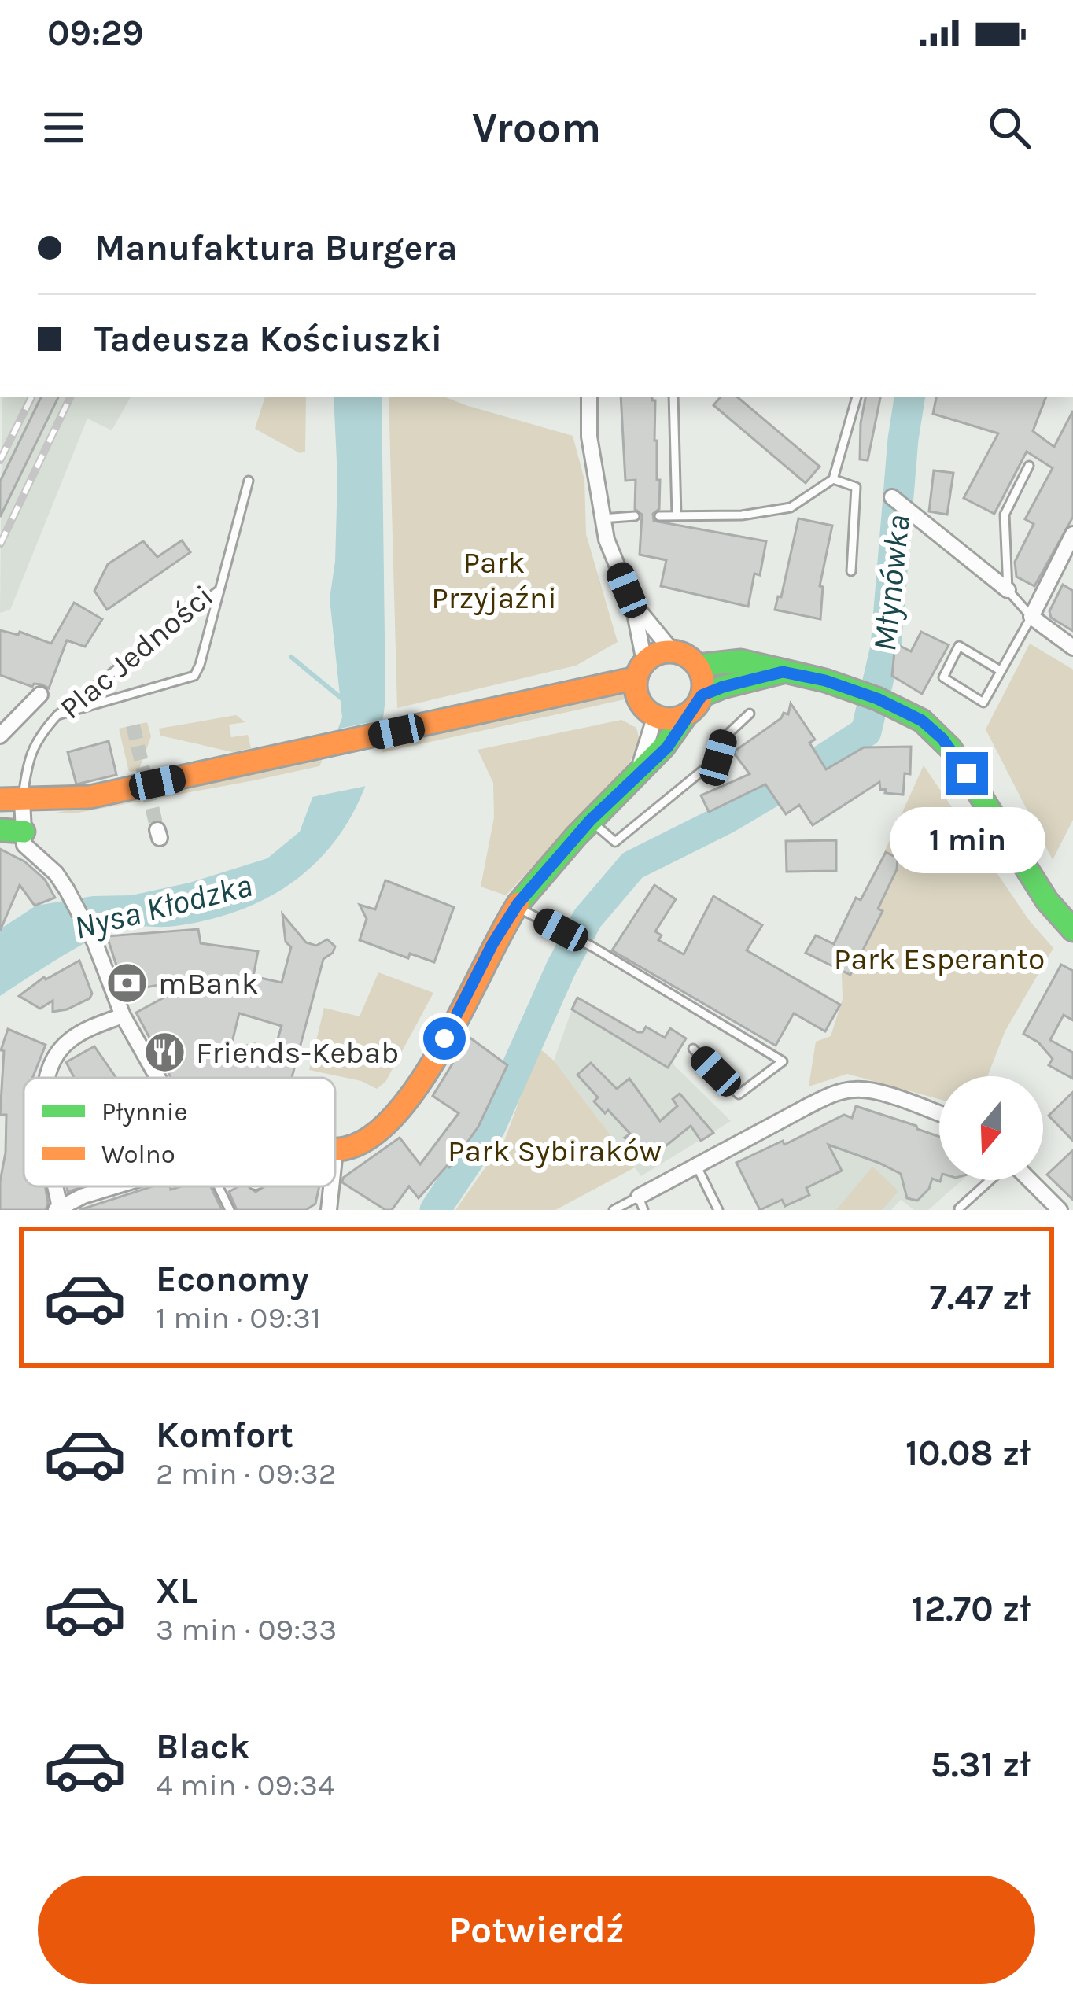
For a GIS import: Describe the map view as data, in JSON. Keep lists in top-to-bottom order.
{
  "streets": {
    "lane": ["Plac Jedności"]
  },
  "water": ["Młynówka", "Nysa Kłodzka"],
  "parks": ["Park Przyjaźni", "Park Esperanto", "Park Sybiraków"],
  "places": {
    "bank": ["mBank"],
    "restaurant": ["Friends-Kebab"]
  },
  "legend": ["Płynnie", "Wolno"],
  "north": "bottom",
  "page": {
    "status": "09:29",
    "header": "Vroom",
    "banner": ["Manufaktura Burgera", "Tadeusza Kościuszki"],
    "bubble": "1 min",
    "list": [
      {
        "name": "Economy",
        "note": "1 min · 09:31",
        "value": "7.47 zł"
      },
      {
        "name": "Komfort",
        "note": "2 min · 09:32",
        "value": "10.08 zł"
      },
      {
        "name": "XL",
        "note": "3 min · 09:33",
        "value": "12.70 zł"
      },
      {
        "name": "Black",
        "note": "4 min · 09:34",
        "value": "5.31 zł"
      }
    ],
    "buttons": "Potwierdź"
  }
}
